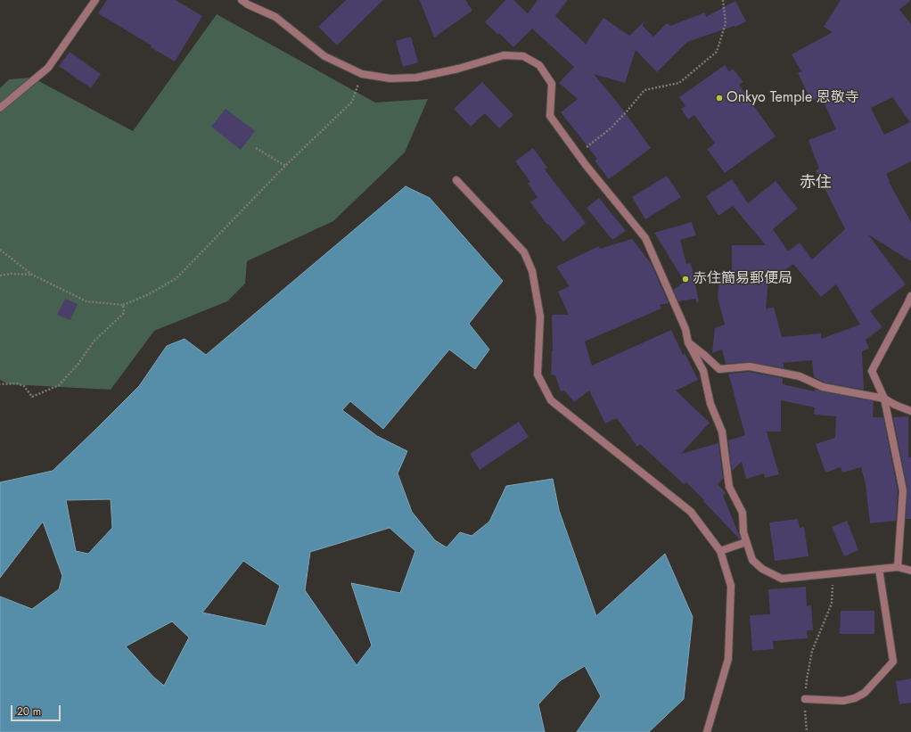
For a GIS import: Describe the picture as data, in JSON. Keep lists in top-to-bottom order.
{
  "districts": ["赤住"],
  "places": ["Onkyo Temple 恩敬寺", "赤住簡易郵便局"],
  "scale_bar": "20 m"
}
